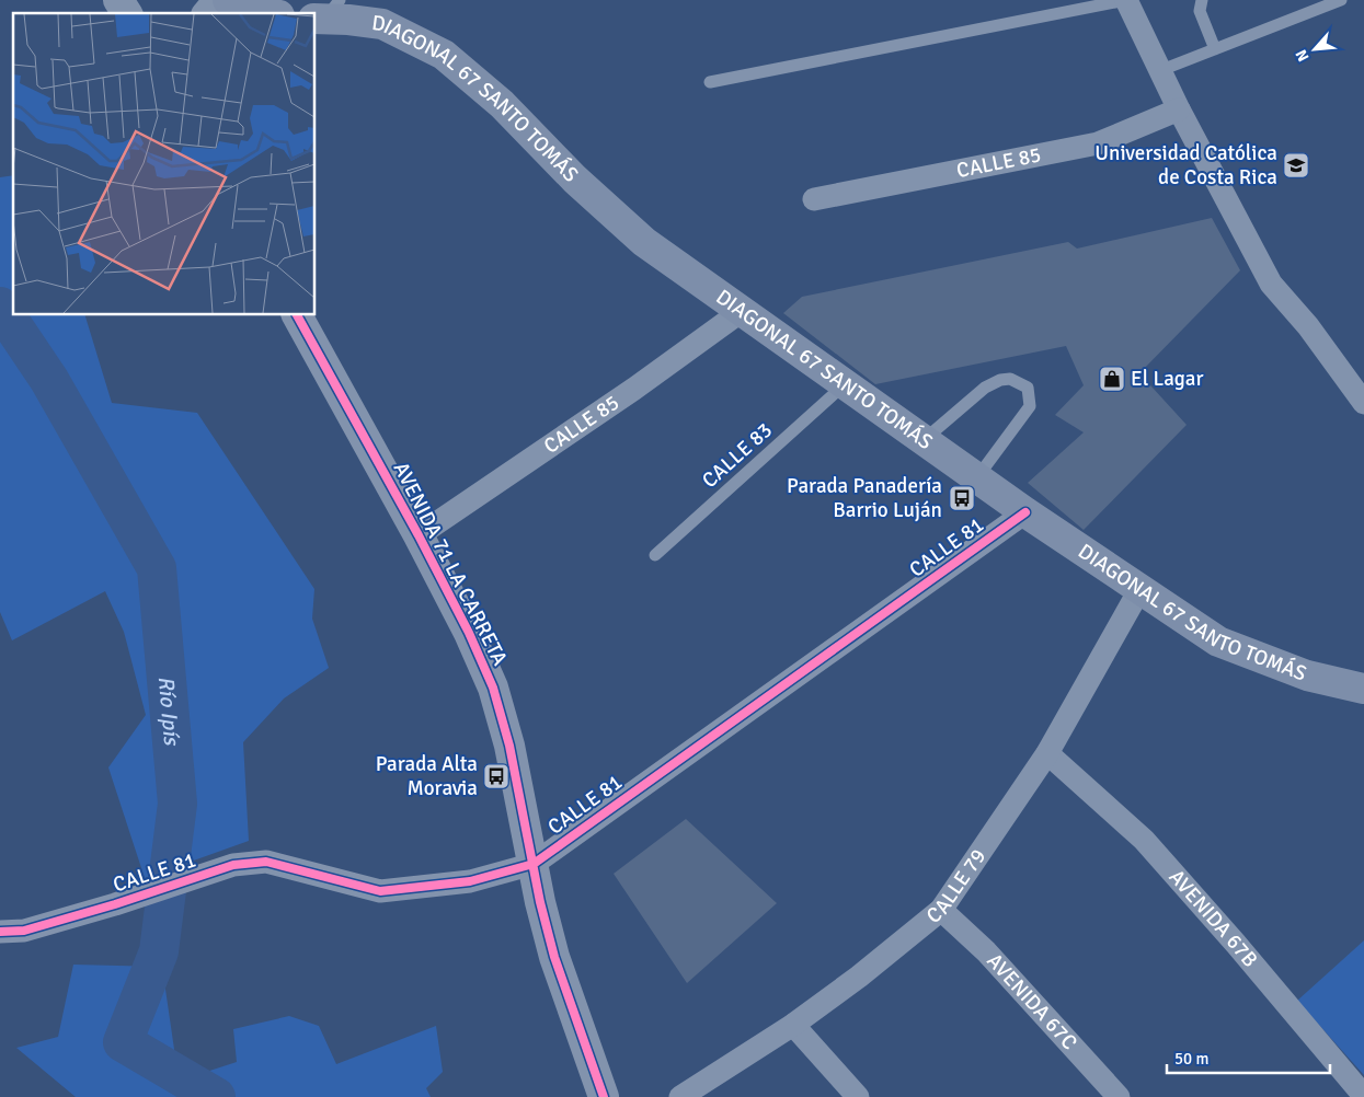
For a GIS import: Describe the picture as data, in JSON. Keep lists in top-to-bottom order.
{
  "streets": {
    "main road": ["DIAGONAL 67 SANTO TOMÁS"],
    "street": [
      "CALLE 85",
      "CALLE 81",
      "AVENIDA 71 LA CARRETA",
      "CALLE 79",
      "AVENIDA 67B",
      "AVENIDA 67C"
    ],
    "lane": ["CALLE 83"]
  },
  "crossings": [
    ["DIAGONAL 67 SANTO TOMÁS", "CALLE 85"],
    ["DIAGONAL 67 SANTO TOMÁS", "CALLE 83"],
    ["DIAGONAL 67 SANTO TOMÁS", "CALLE 81"],
    ["DIAGONAL 67 SANTO TOMÁS", "CALLE 79"],
    ["CALLE 85", "AVENIDA 71 LA CARRETA"],
    ["CALLE 81", "AVENIDA 71 LA CARRETA"],
    ["CALLE 79", "AVENIDA 67B"],
    ["CALLE 79", "AVENIDA 67C"]
  ],
  "water": ["Río Ipís"],
  "places": {
    "school or university": ["Universidad Católica de Costa Rica"],
    "shop": ["El Lagar"],
    "bus stop": ["Parada Panadería Barrio Luján", "Parada Alta Moravia"]
  },
  "scale_bar": "50 m",
  "north": "bottom left"
}
